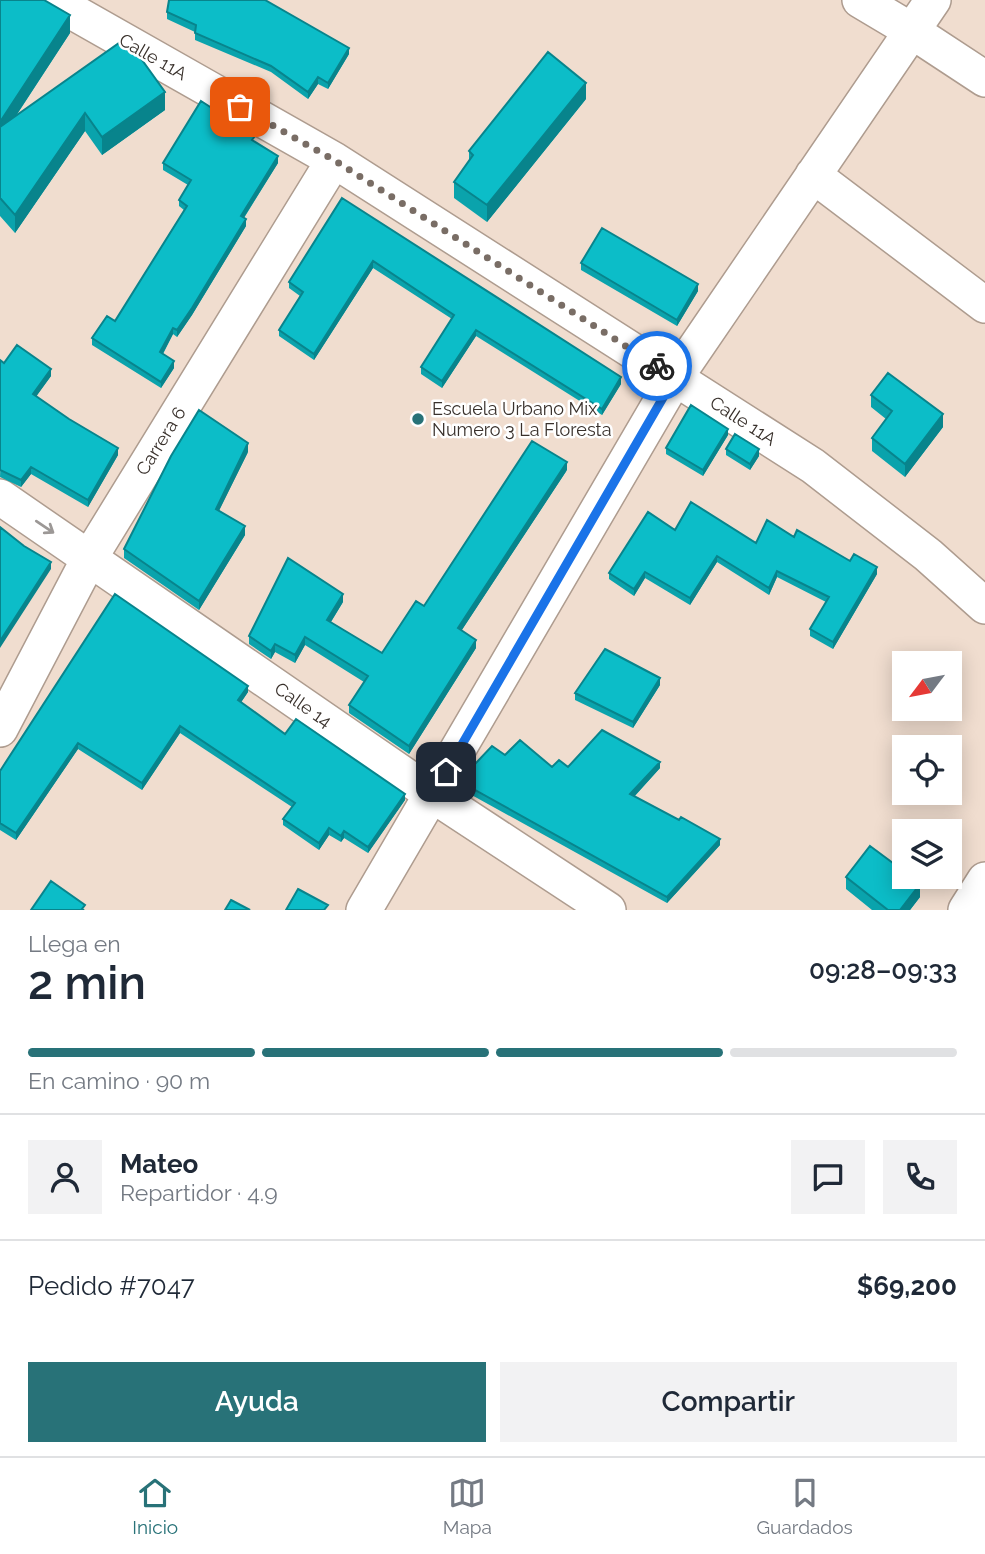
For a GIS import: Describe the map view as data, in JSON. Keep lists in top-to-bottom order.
{
  "streets": {
    "street": ["Calle 11A", "Carrera 6", "Calle 14"]
  },
  "crossings": [
    ["Calle 11A", "Carrera 6"],
    ["Carrera 6", "Calle 14"]
  ],
  "places": ["Escuela Urbano Mix Numero 3 La Floresta"],
  "north": "bottom left",
  "page": {
    "heading": ["2 min", "Llega en", "09:28–09:33"],
    "panel": [
      "Mateo",
      "Repartidor · 4.9",
      "Pedido #7047",
      "$69,200"
    ],
    "bar": "En camino · 90 m",
    "buttons": ["Ayuda", "Compartir"],
    "tabs": ["Inicio", "Mapa", "Guardados"]
  }
}
